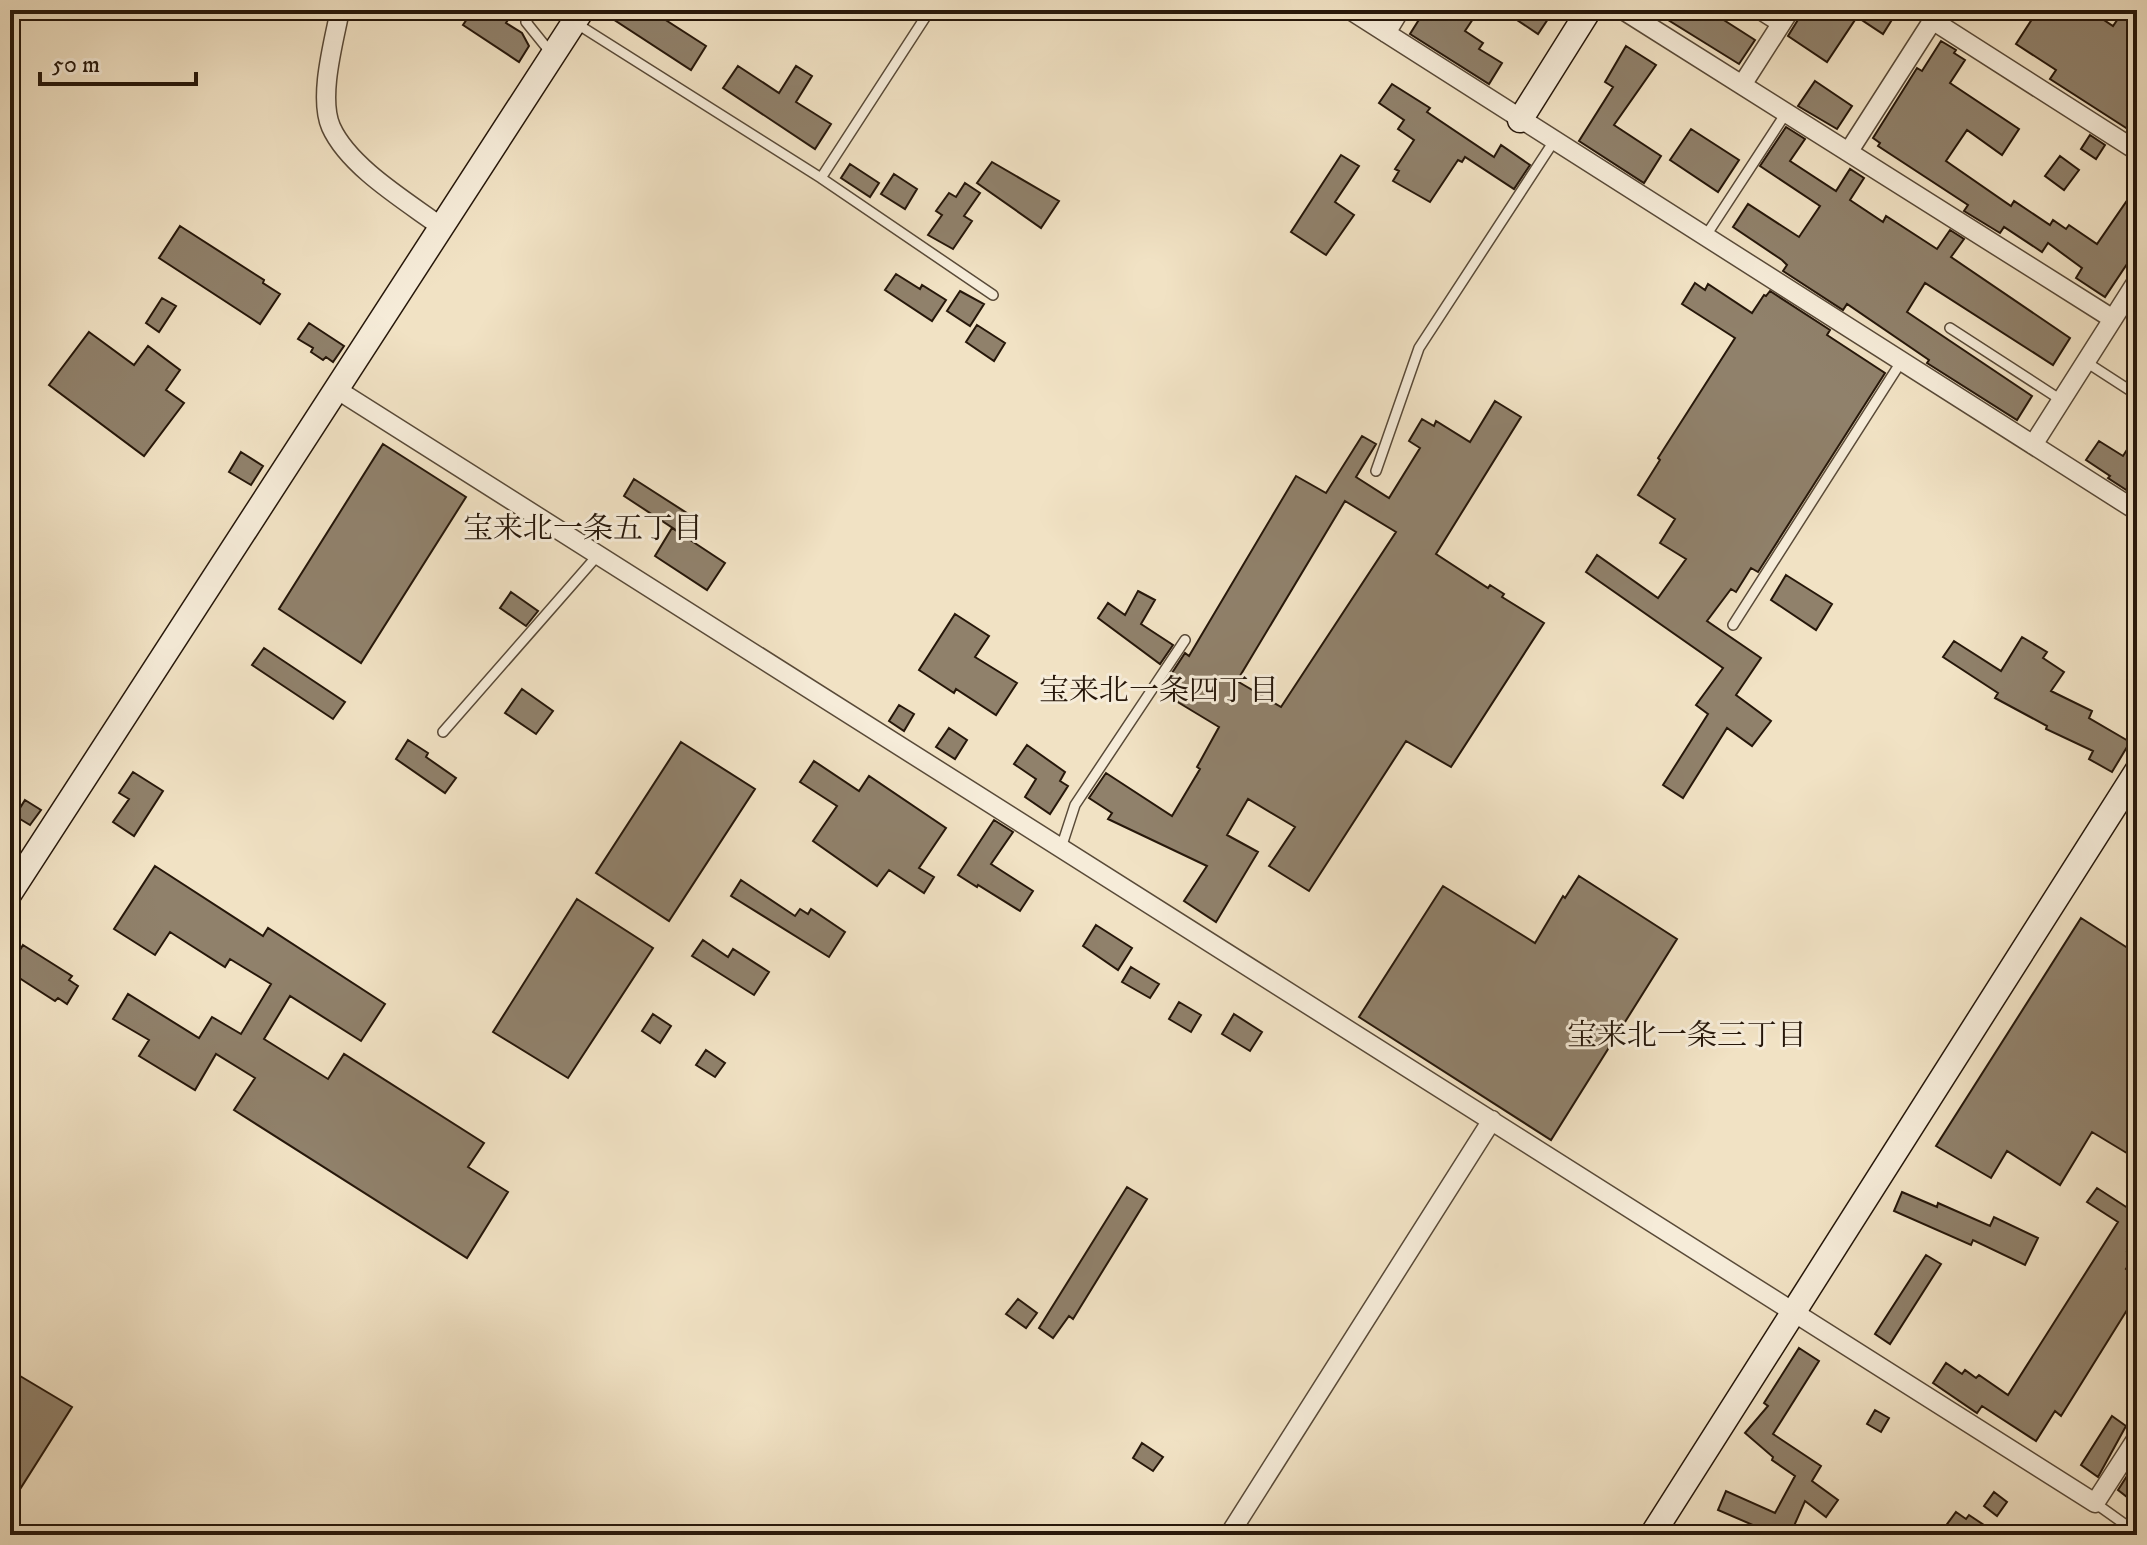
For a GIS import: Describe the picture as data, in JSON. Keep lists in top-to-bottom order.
{
  "districts": ["宝来北一条五丁目", "宝来北一条四丁目", "宝来北一条三丁目"],
  "scale_bar": "50 m"
}
